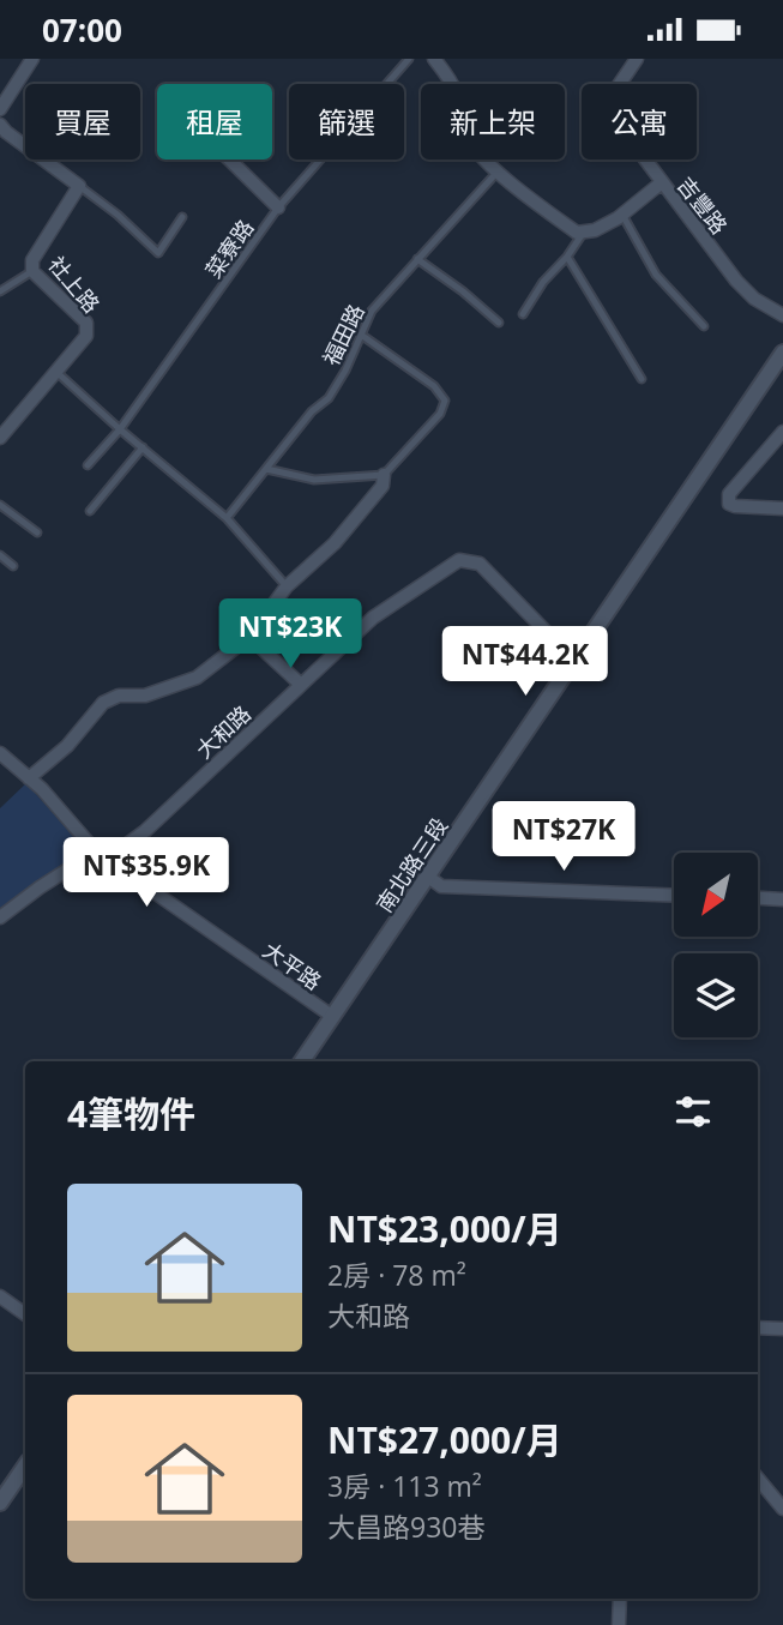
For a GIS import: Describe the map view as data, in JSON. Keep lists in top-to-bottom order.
{
  "streets": {
    "street": [
      "吉豐路",
      "社上路",
      "大和路",
      "南北路三段",
      "大平路"
    ],
    "lane": ["菜寮路", "福田路"]
  },
  "crossings": [
    ["大和路", "南北路三段"],
    ["大和路", "大平路"],
    ["南北路三段", "大平路"]
  ],
  "north": "bottom left",
  "page": {
    "status": "07:00",
    "chip": [
      "買屋",
      "租屋",
      "篩選",
      "新上架",
      "公寓"
    ],
    "price": [
      "NT$23K",
      "NT$44.2K",
      "NT$27K",
      "NT$35.9K"
    ],
    "heading": "4筆物件",
    "list": [
      {
        "name": "NT$23,000/月",
        "note": "2房 · 78 m² · 大和路"
      },
      {
        "name": "NT$27,000/月",
        "note": "3房 · 113 m² · 大昌路930巷"
      }
    ]
  }
}
